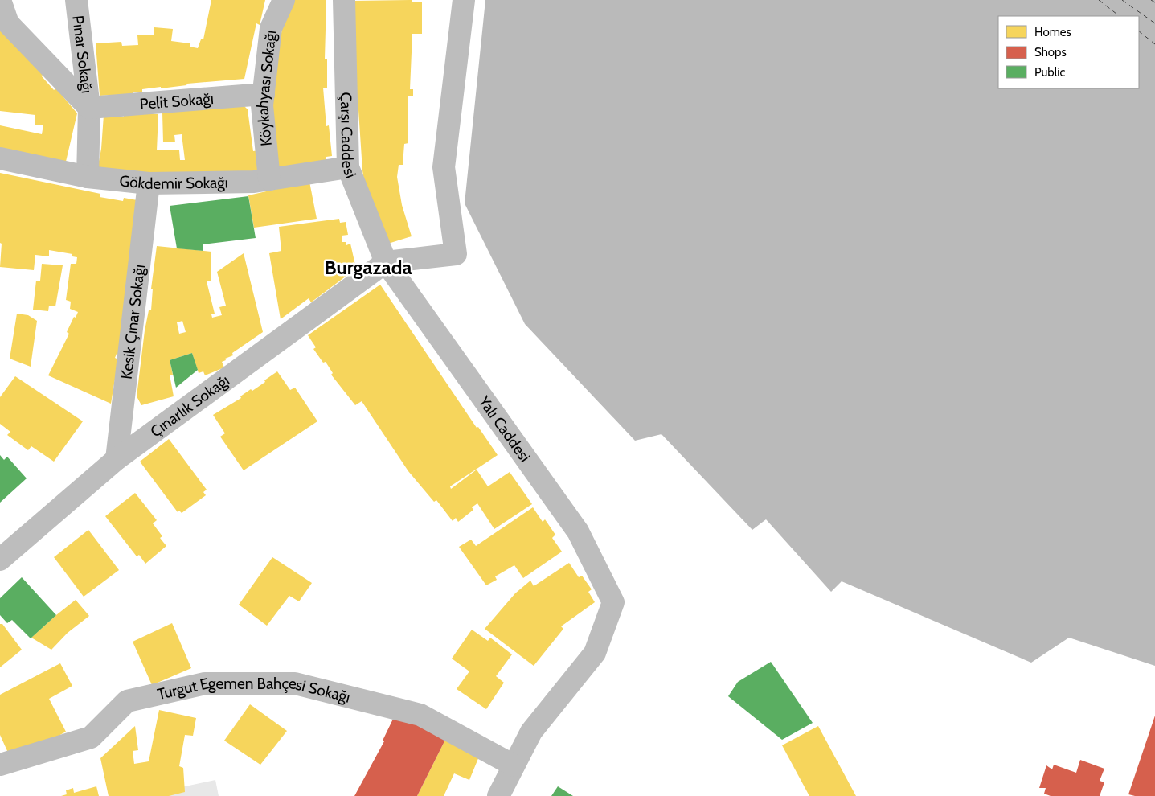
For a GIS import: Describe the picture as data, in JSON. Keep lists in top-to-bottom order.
{
  "streets": {
    "street": [
      "Pınar Sokağı",
      "Köykahyası Sokağı",
      "Pelit Sokağı",
      "Çarşı Caddesi",
      "Gökdemir Sokağı",
      "Kesik Çınar Sokağı",
      "Çınarlık Sokağı",
      "Yalı Caddesi",
      "Turgut Egemen Bahçesi Sokağı"
    ]
  },
  "crossings": [
    ["Pınar Sokağı", "Pelit Sokağı"],
    ["Pınar Sokağı", "Gökdemir Sokağı"],
    ["Köykahyası Sokağı", "Pelit Sokağı"],
    ["Köykahyası Sokağı", "Gökdemir Sokağı"],
    ["Çarşı Caddesi", "Gökdemir Sokağı"],
    ["Çarşı Caddesi", "Çınarlık Sokağı"],
    ["Çarşı Caddesi", "Yalı Caddesi"],
    ["Gökdemir Sokağı", "Kesik Çınar Sokağı"],
    ["Kesik Çınar Sokağı", "Çınarlık Sokağı"],
    ["Çınarlık Sokağı", "Yalı Caddesi"],
    ["Yalı Caddesi", "Turgut Egemen Bahçesi Sokağı"]
  ],
  "districts": ["Burgazada"],
  "legend": ["Homes", "Shops", "Public"]
}
